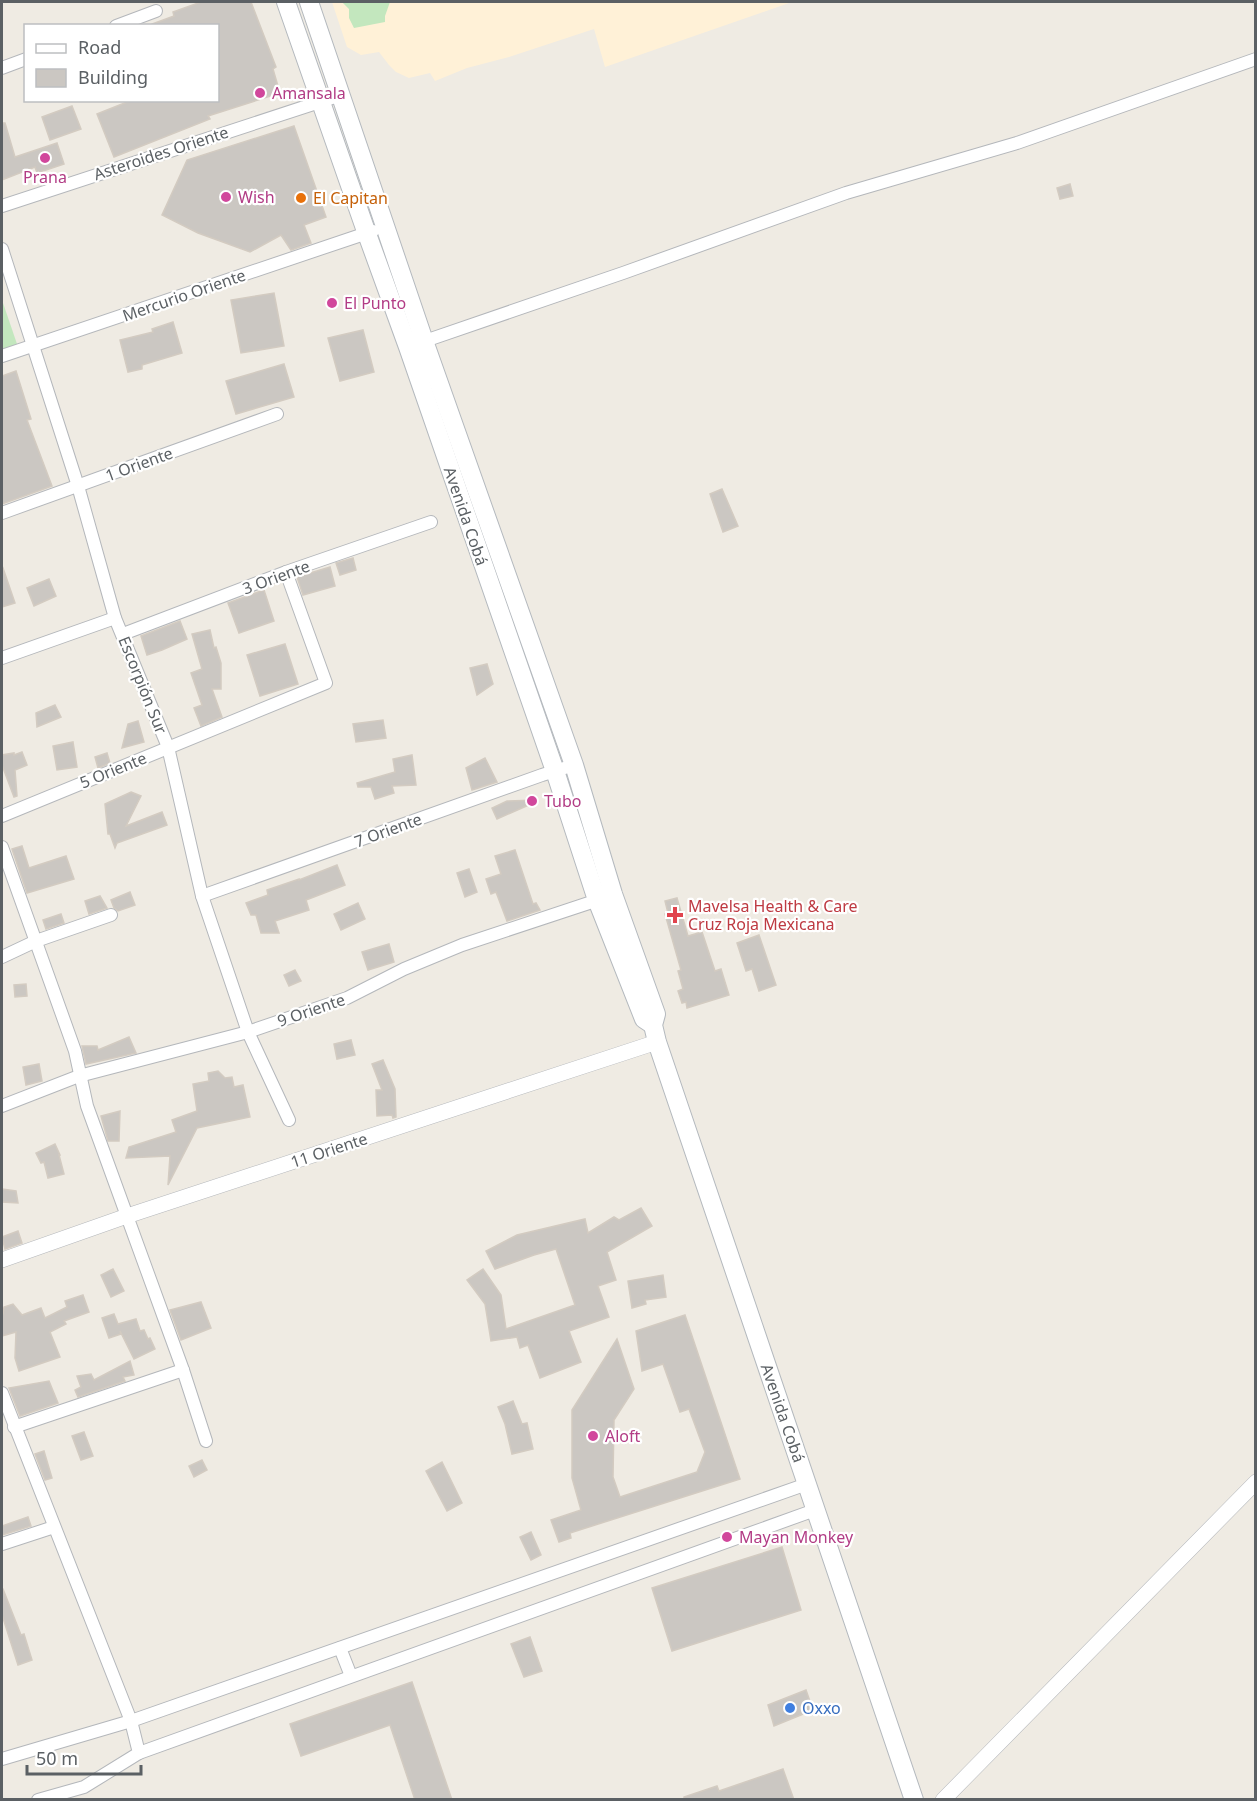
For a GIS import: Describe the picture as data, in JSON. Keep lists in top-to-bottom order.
{
  "streets": {
    "main road": ["Avenida Cobá"],
    "street": [
      "Asteroides Oriente",
      "Mercurio Oriente",
      "1 Oriente",
      "3 Oriente",
      "Escorpión Sur",
      "5 Oriente",
      "7 Oriente",
      "9 Oriente",
      "11 Oriente"
    ]
  },
  "crossings": [
    ["Asteroides Oriente", "Avenida Cobá"],
    ["Mercurio Oriente", "Avenida Cobá"],
    ["Mercurio Oriente", "Escorpión Sur"],
    ["1 Oriente", "Escorpión Sur"],
    ["Avenida Cobá", "7 Oriente"],
    ["Avenida Cobá", "9 Oriente"],
    ["Avenida Cobá", "11 Oriente"],
    ["3 Oriente", "Escorpión Sur"],
    ["3 Oriente", "5 Oriente"],
    ["Escorpión Sur", "5 Oriente"],
    ["Escorpión Sur", "7 Oriente"],
    ["Escorpión Sur", "9 Oriente"]
  ],
  "places": {
    "other": [
      "Amansala",
      "Prana",
      "Wish",
      "El Capitan",
      "El Punto",
      "Tubo",
      "Aloft",
      "Mayan Monkey",
      "Oxxo"
    ],
    "health": ["Mavelsa Health & Care Cruz Roja Mexicana"]
  },
  "legend": ["Road", "Building"],
  "scale_bar": "50 m"
}
